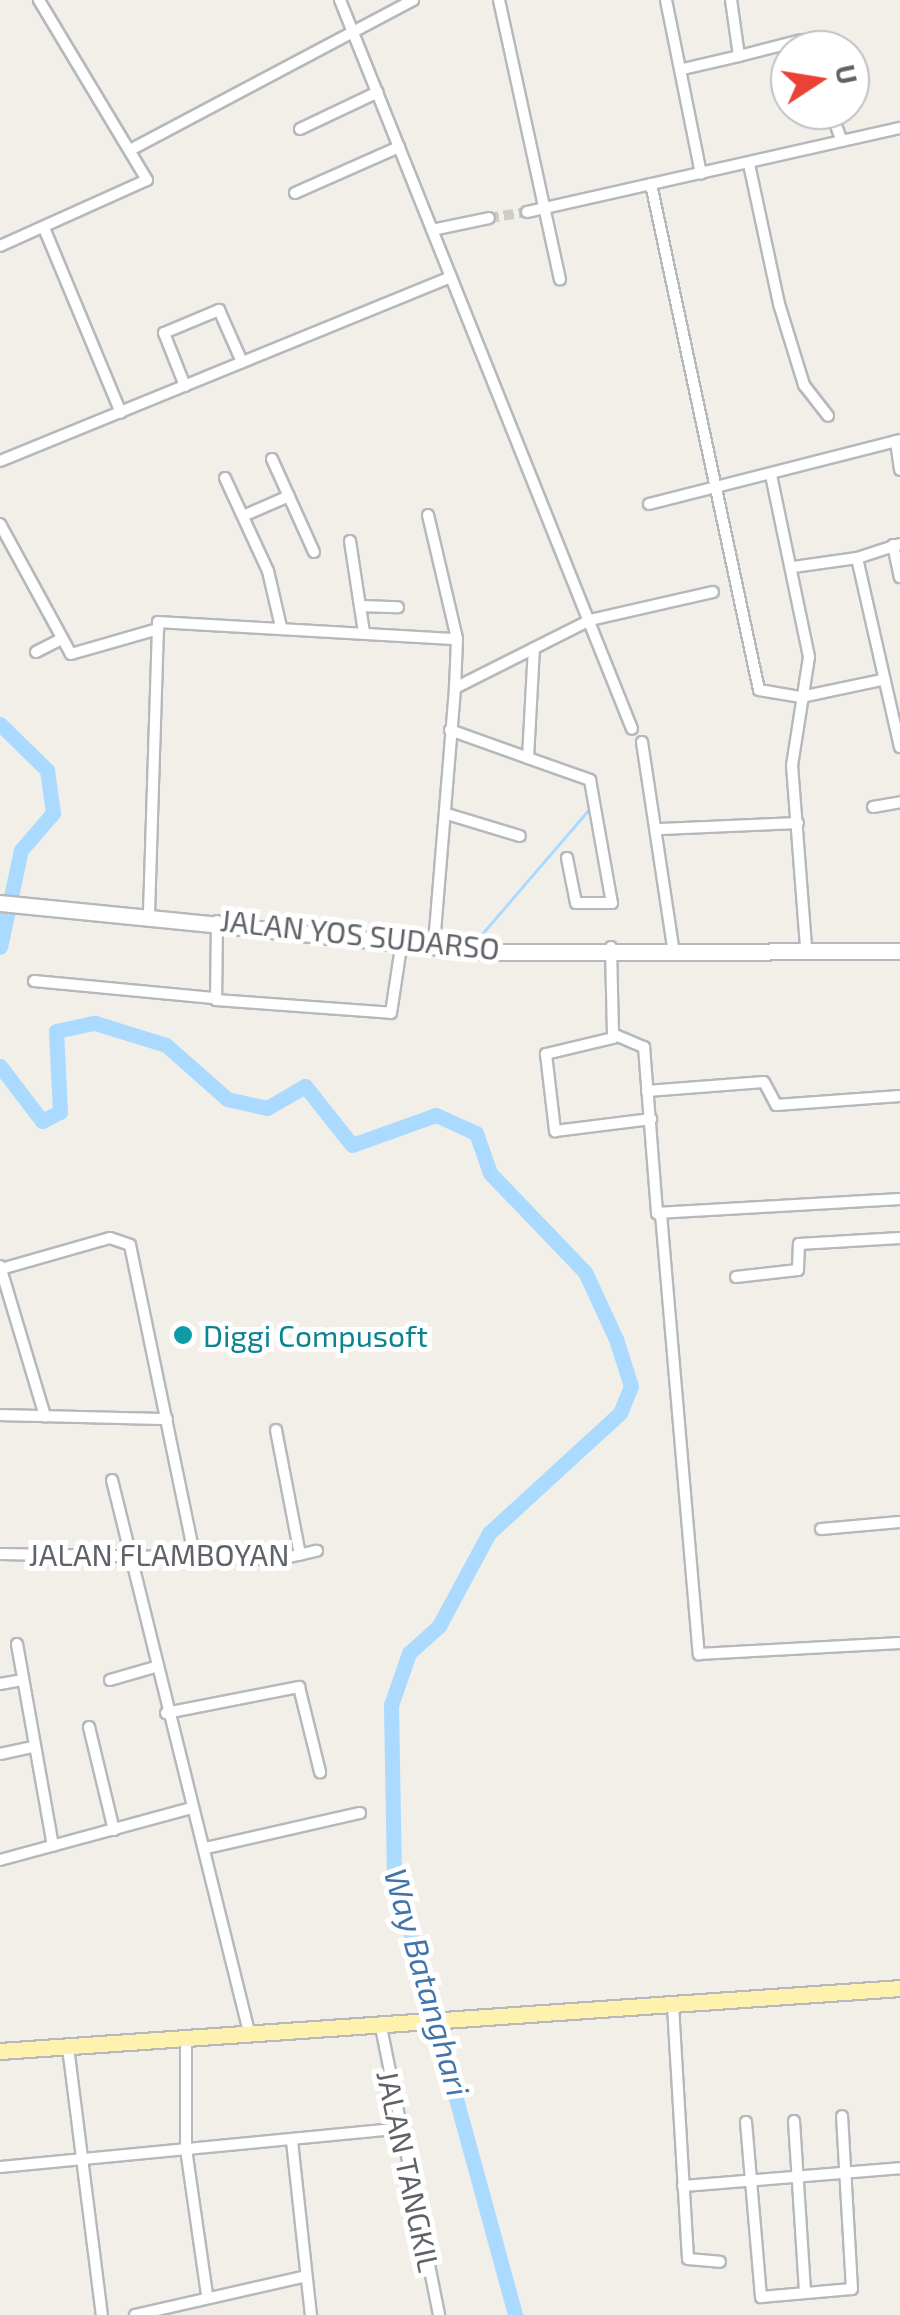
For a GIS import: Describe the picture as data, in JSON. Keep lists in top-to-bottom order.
{
  "streets": {
    "street": ["JALAN YOS SUDARSO", "JALAN FLAMBOYAN", "JALAN TANGKIL"]
  },
  "water": ["Way Batanghari"],
  "places": ["Diggi Compusoft"],
  "north": "right"
}
